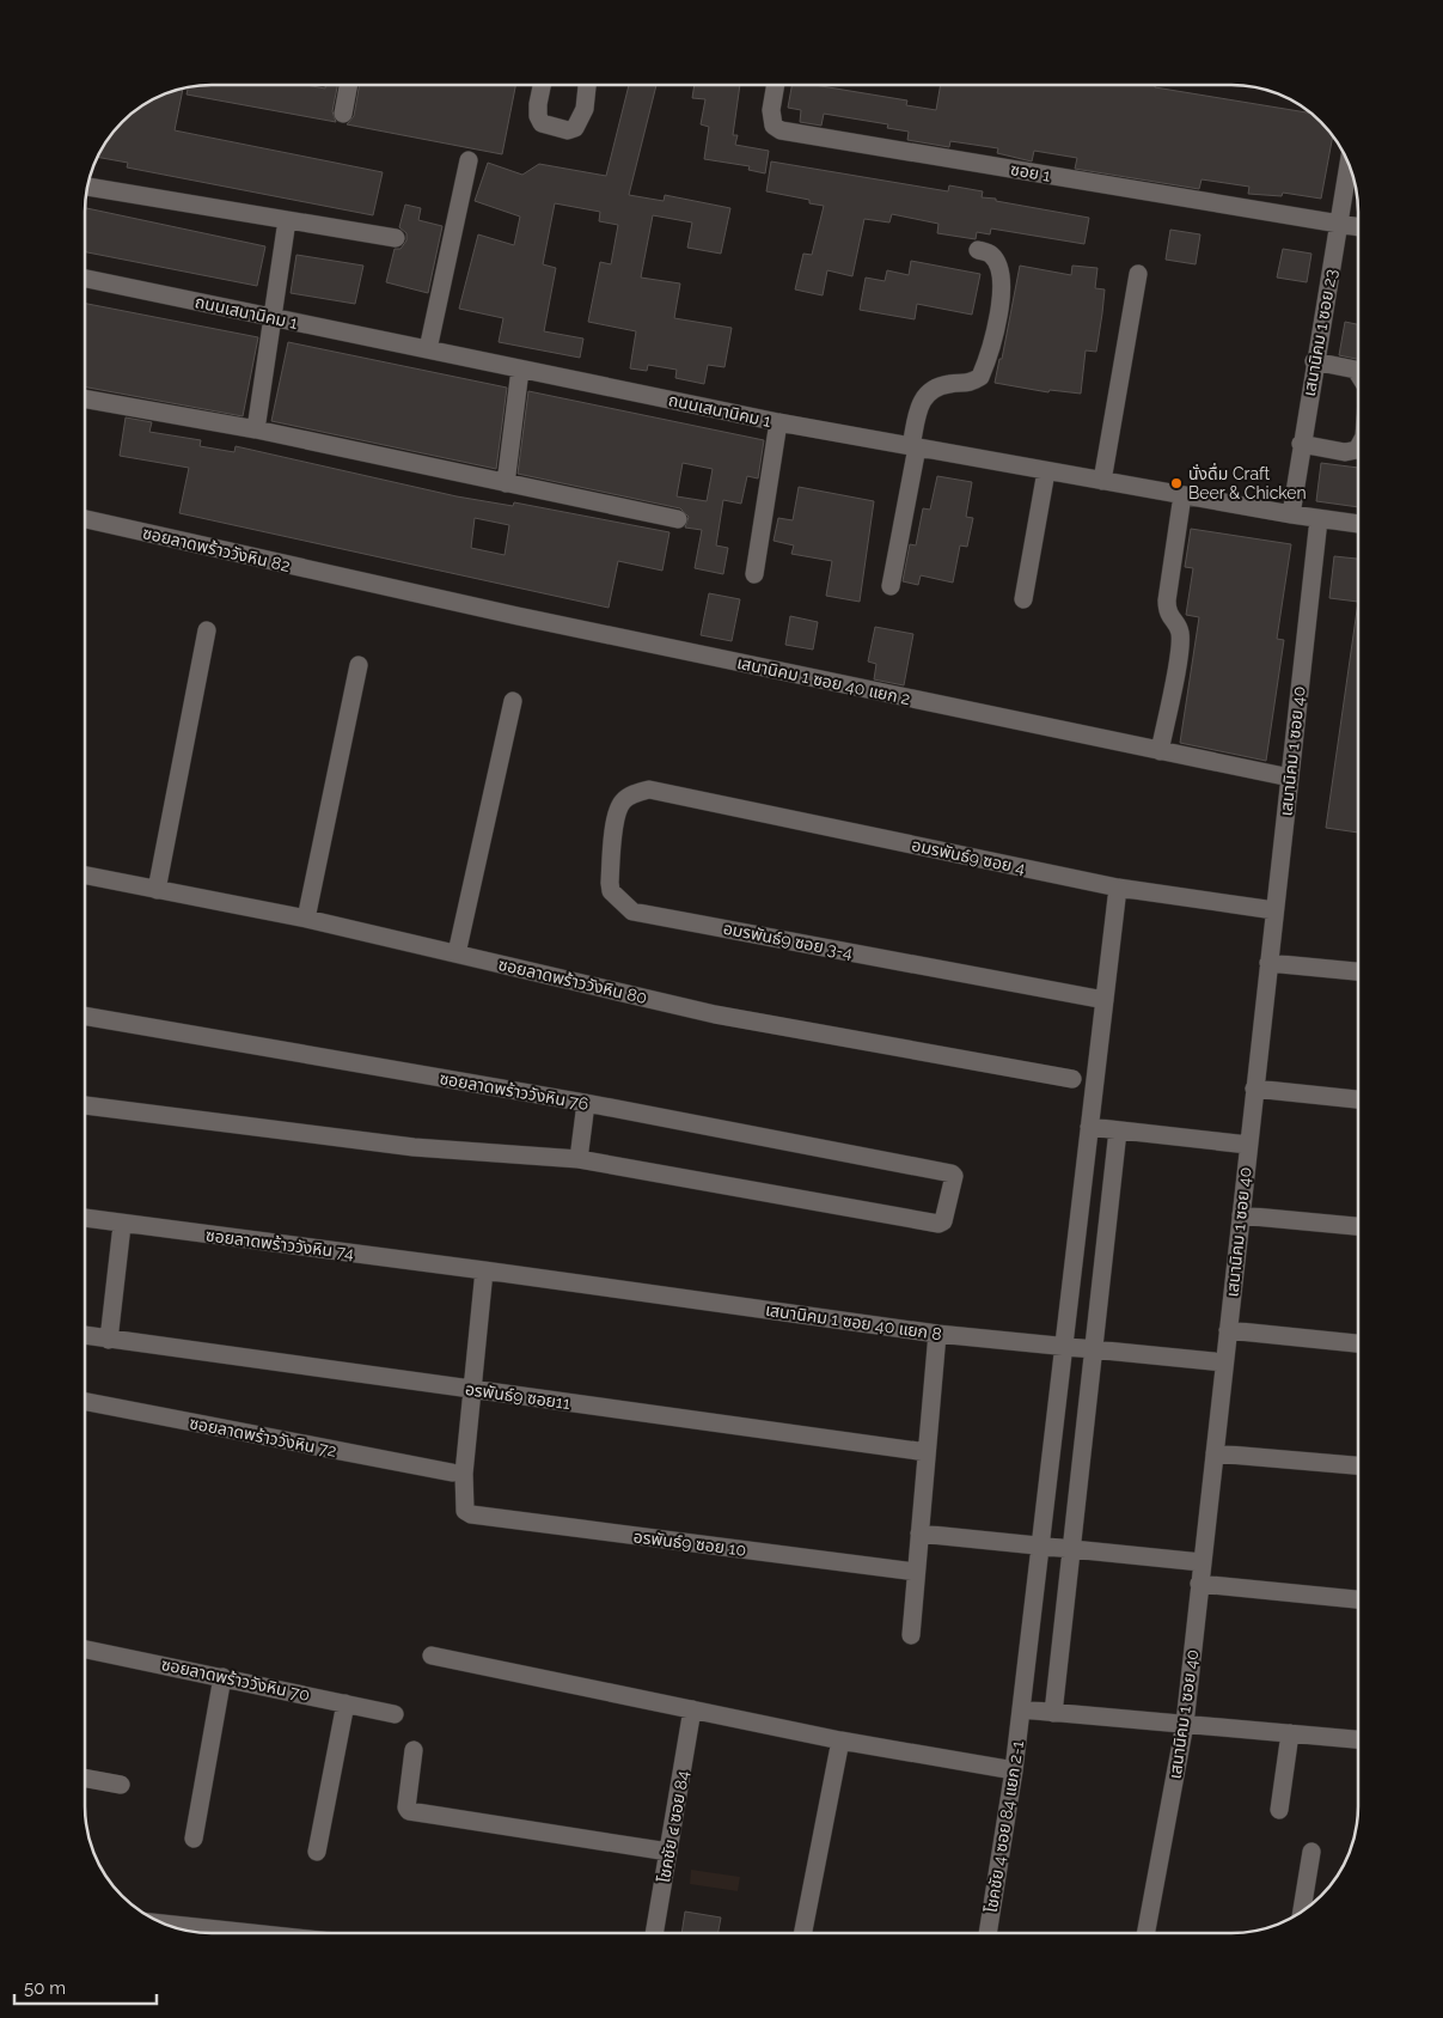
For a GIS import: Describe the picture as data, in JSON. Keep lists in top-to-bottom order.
{
  "streets": {
    "street": [
      "ซอย 1",
      "ถนนเสนานิคม 1",
      "เสนานิคม 1 ซอย 23",
      "ซอยลาดพร้าววังหิน 82",
      "เสนานิคม 1 ซอย 40 แยก 2",
      "เสนานิคม 1 ซอย 40",
      "อมรพันธ์9 ซอย 4",
      "อมรพันธ์9 ซอย 3-4",
      "ซอยลาดพร้าววังหิน 80",
      "ซอยลาดพร้าววังหิน 76",
      "ซอยลาดพร้าววังหิน 74",
      "เสนานิคม 1 ซอย 40 แยก 8",
      "อรพันธ์9 ซอย11",
      "ซอยลาดพร้าววังหิน 72",
      "อรพันธ์9 ซอย 10",
      "ซอยลาดพร้าววังหิน 70",
      "โชคชัย ๔ ซอย 84",
      "โชคชัย 4 ซอย 84 แยก 2-1"
    ]
  },
  "crossings": [
    ["ซอย 1", "เสนานิคม 1 ซอย 23"],
    ["ถนนเสนานิคม 1", "เสนานิคม 1 ซอย 23"],
    ["ถนนเสนานิคม 1", "เสนานิคม 1 ซอย 40"],
    ["ซอยลาดพร้าววังหิน 82", "เสนานิคม 1 ซอย 40 แยก 2"],
    ["เสนานิคม 1 ซอย 40 แยก 2", "เสนานิคม 1 ซอย 40"],
    ["เสนานิคม 1 ซอย 40", "อมรพันธ์9 ซอย 4"],
    ["เสนานิคม 1 ซอย 40", "เสนานิคม 1 ซอย 40 แยก 8"],
    ["อมรพันธ์9 ซอย 4", "อมรพันธ์9 ซอย 3-4"],
    ["อมรพันธ์9 ซอย 4", "โชคชัย 4 ซอย 84 แยก 2-1"],
    ["อมรพันธ์9 ซอย 3-4", "โชคชัย 4 ซอย 84 แยก 2-1"],
    ["ซอยลาดพร้าววังหิน 74", "เสนานิคม 1 ซอย 40 แยก 8"],
    ["เสนานิคม 1 ซอย 40 แยก 8", "โชคชัย 4 ซอย 84 แยก 2-1"],
    ["อรพันธ์9 ซอย11", "อรพันธ์9 ซอย 10"]
  ],
  "places": ["นั่งดื่ม Craft Beer & Chicken"],
  "scale_bar": "50 m"
}
